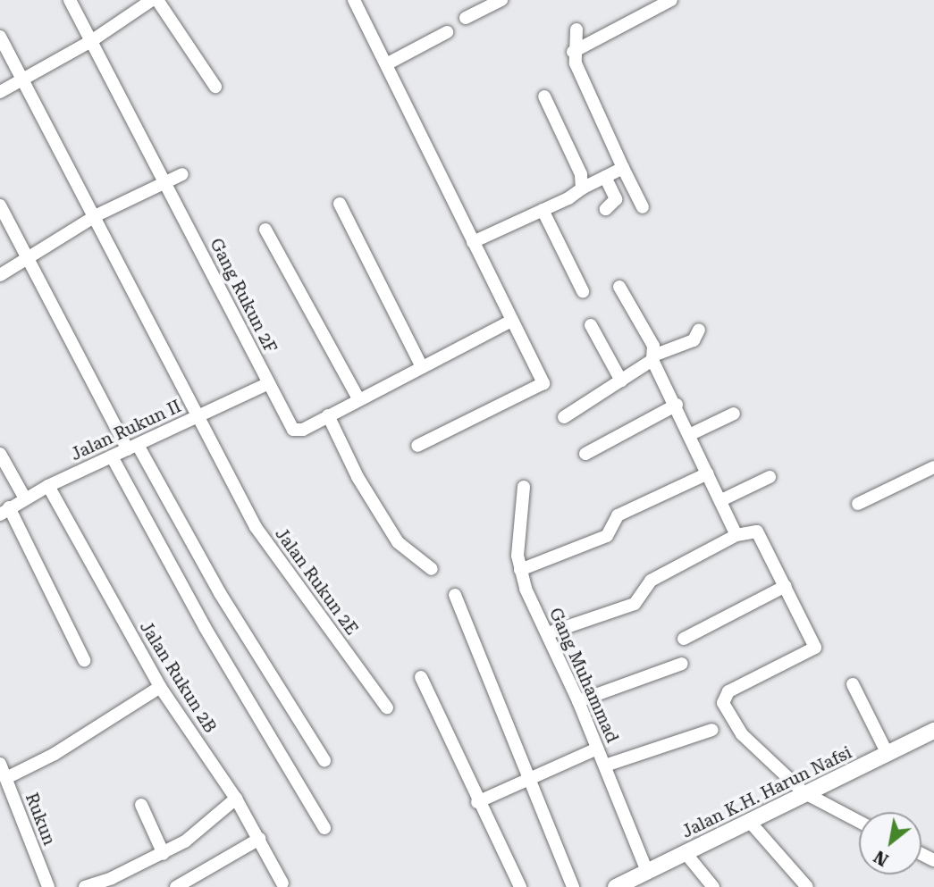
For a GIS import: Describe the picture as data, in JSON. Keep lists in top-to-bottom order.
{
  "streets": {
    "main road": ["Jalan K.H. Harun Nafsi"],
    "street": [
      "Gang Rukun 2F",
      "Jalan Rukun II",
      "Jalan Rukun 2E",
      "Gang Muhammad",
      "Jalan Rukun 2B",
      "Rukun"
    ]
  },
  "crossings": [
    ["Gang Rukun 2F", "Jalan Rukun II"],
    ["Jalan Rukun II", "Jalan Rukun 2E"],
    ["Jalan Rukun II", "Jalan Rukun 2B"],
    ["Gang Muhammad", "Jalan K.H. Harun Nafsi"]
  ],
  "north": "bottom left"
}
